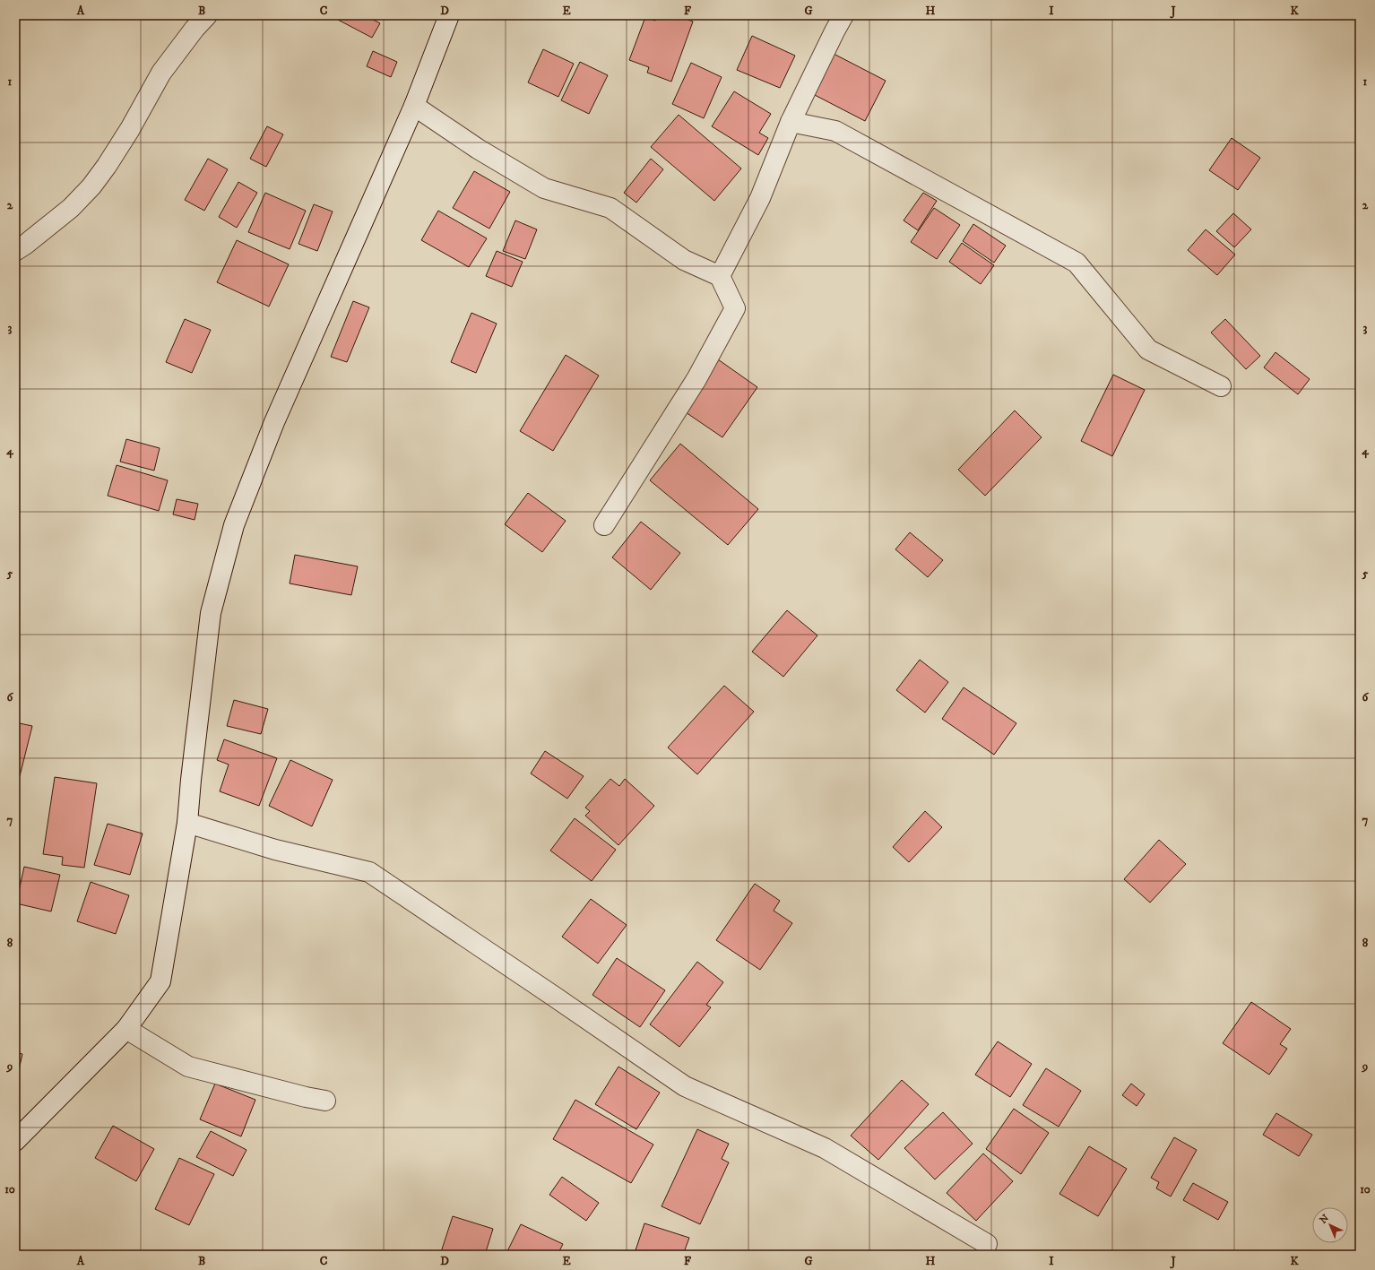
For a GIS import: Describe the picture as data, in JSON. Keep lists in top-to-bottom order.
{
  "north": "top left",
  "grid": {
    "columns": [
      "A",
      "B",
      "C",
      "D",
      "E",
      "F",
      "G",
      "H",
      "I",
      "J",
      "K"
    ],
    "rows": [
      "1",
      "2",
      "3",
      "4",
      "5",
      "6",
      "7",
      "8",
      "9",
      "10"
    ]
  }
}
